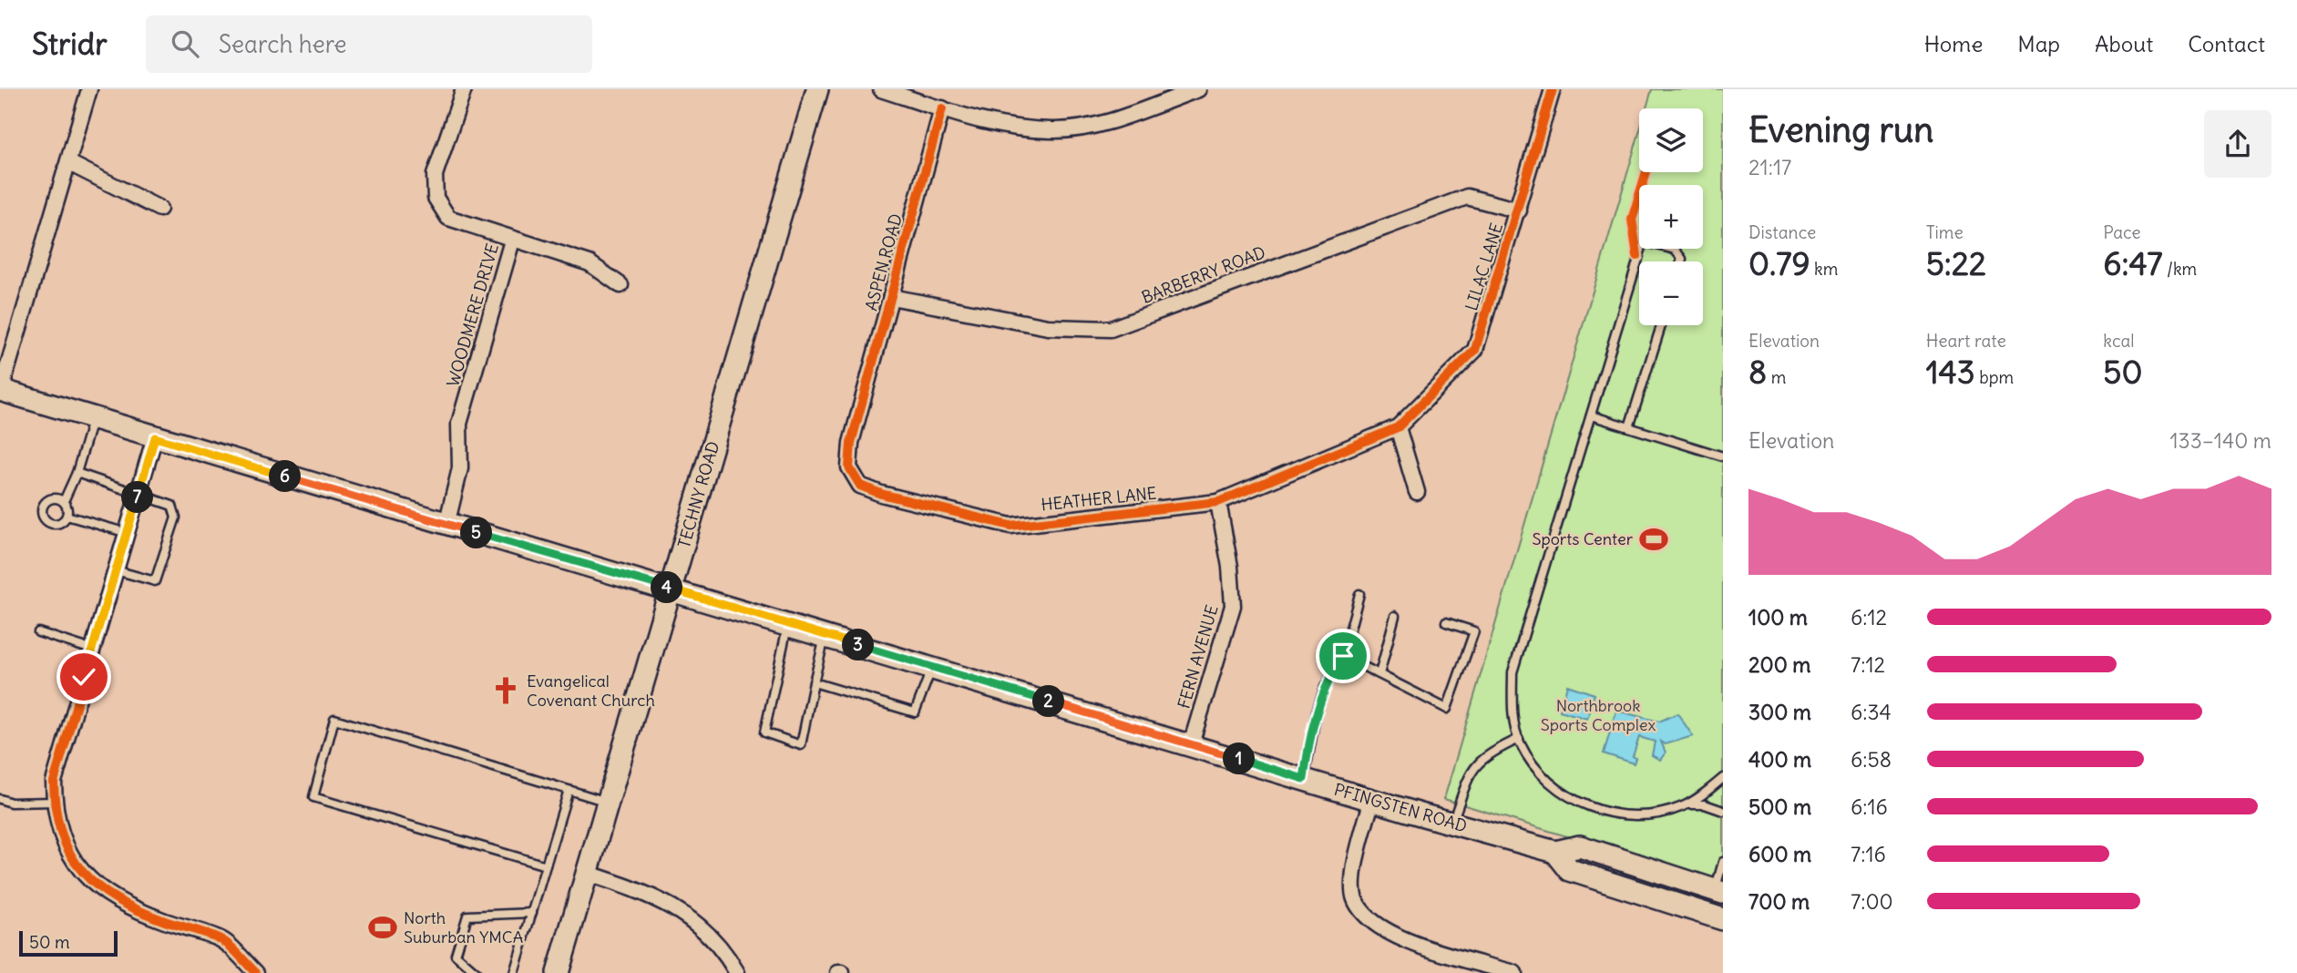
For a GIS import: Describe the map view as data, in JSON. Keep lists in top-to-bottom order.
{
  "streets": {
    "main road": ["TECHNY ROAD", "PFINGSTEN ROAD"],
    "street": [
      "ASPEN ROAD",
      "LILAC LANE",
      "BARBERRY ROAD",
      "WOODMERE DRIVE",
      "HEATHER LANE",
      "FERN AVENUE"
    ]
  },
  "crossings": [
    ["ASPEN ROAD", "BARBERRY ROAD"],
    ["ASPEN ROAD", "HEATHER LANE"],
    ["LILAC LANE", "BARBERRY ROAD"],
    ["LILAC LANE", "HEATHER LANE"],
    ["WOODMERE DRIVE", "PFINGSTEN ROAD"],
    ["TECHNY ROAD", "PFINGSTEN ROAD"],
    ["HEATHER LANE", "FERN AVENUE"],
    ["FERN AVENUE", "PFINGSTEN ROAD"]
  ],
  "parks": ["Northbrook Sports Complex"],
  "places": {
    "sports": ["Sports Center", "North Suburban YMCA"],
    "church": ["Evangelical Covenant Church"]
  },
  "scale_bar": "50 m",
  "page": {
    "header": "Stridr",
    "search": "Search here",
    "nav": [
      "Home",
      "Map",
      "About",
      "Contact"
    ],
    "heading": ["Evening run", "21:17"],
    "map_buttons": ["+", "−"],
    "stats": [
      ["Distance", "0.79 km"],
      ["Time", "5:22"],
      ["Pace", "6:47 /km"],
      ["Elevation", "8 m"],
      ["Heart rate", "143 bpm"],
      ["kcal", "50"]
    ],
    "chart": ["Elevation", "133–140 m"],
    "pins": [
      "6",
      "7",
      "5",
      "4",
      "3",
      "2",
      "1"
    ],
    "list": [
      {
        "name": "100 m",
        "note": "6:12"
      },
      {
        "name": "200 m",
        "note": "7:12"
      },
      {
        "name": "300 m",
        "note": "6:34"
      },
      {
        "name": "400 m",
        "note": "6:58"
      },
      {
        "name": "500 m",
        "note": "6:16"
      },
      {
        "name": "600 m",
        "note": "7:16"
      },
      {
        "name": "700 m",
        "note": "7:00"
      }
    ],
    "scale": "50 m"
  }
}
